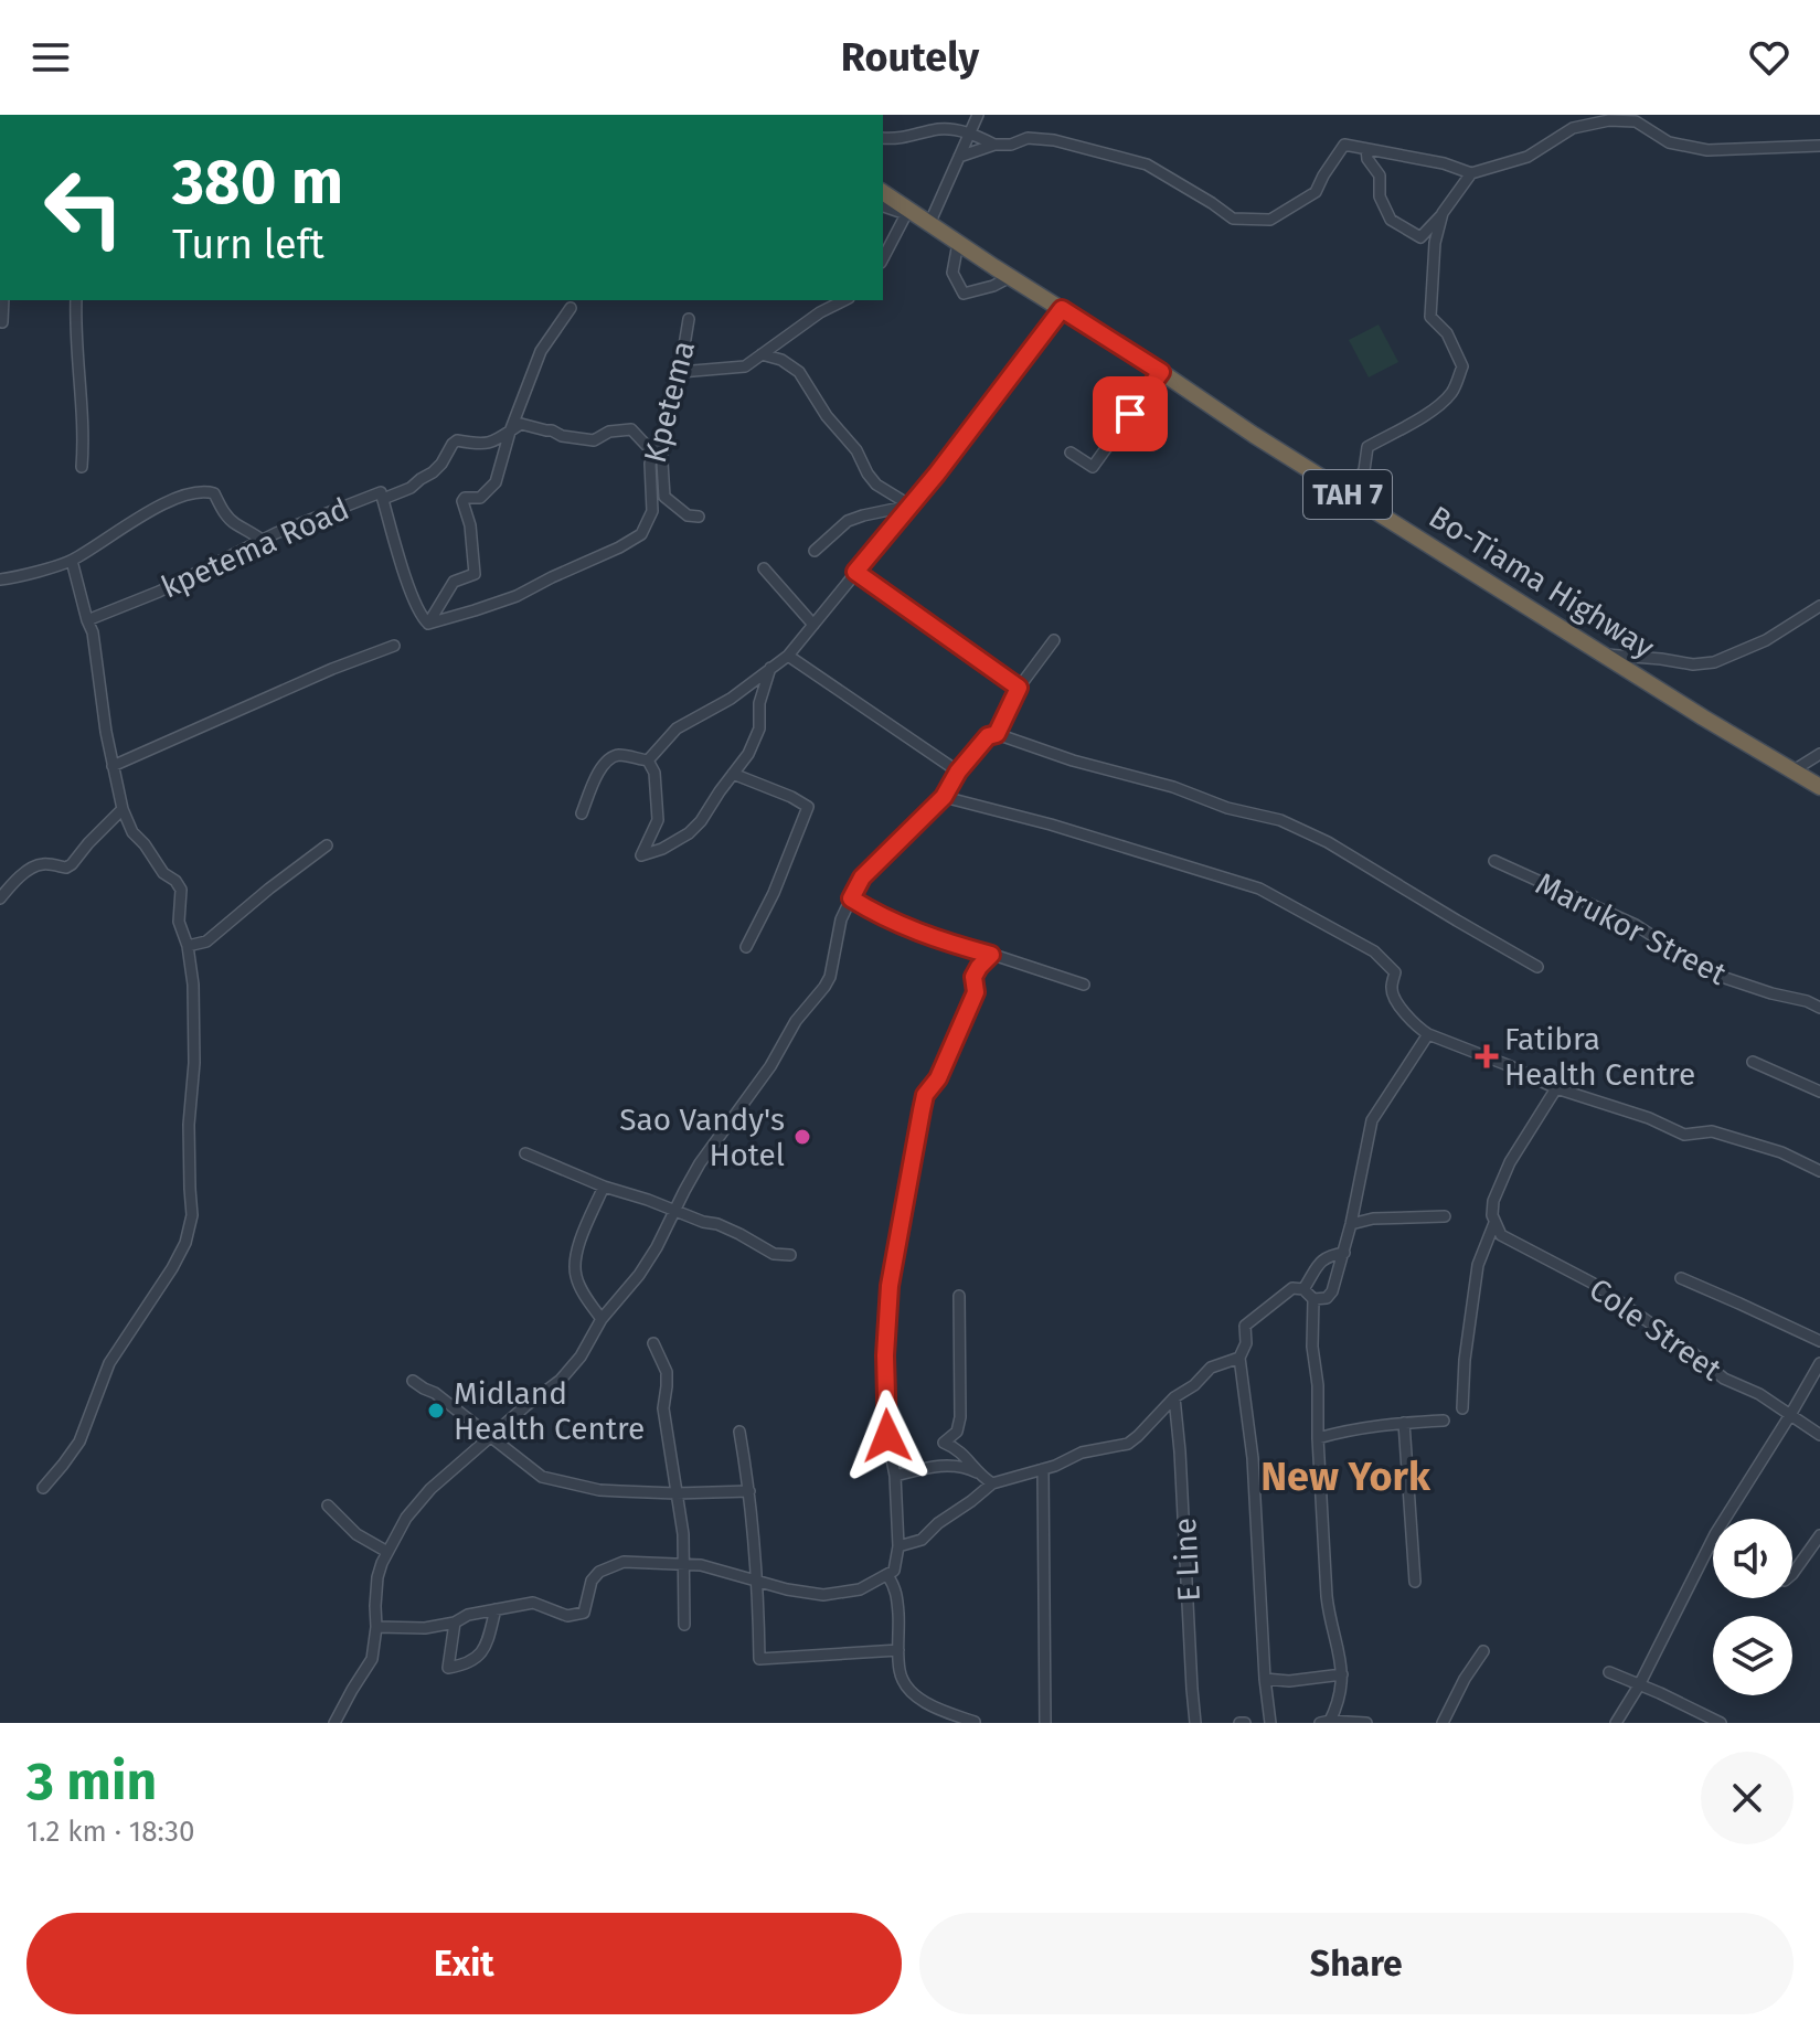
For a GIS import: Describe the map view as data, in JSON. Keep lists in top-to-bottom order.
{
  "streets": {
    "highway": ["TAH 7", "Bo-Tiama Highway"],
    "street": [
      "Kpetema",
      "kpetema Road",
      "Marukor Street",
      "Cole Street",
      "E Line"
    ]
  },
  "crossings": [
    ["Kpetema", "kpetema Road"]
  ],
  "districts": ["New York"],
  "places": {
    "health": ["Fatibra Health Centre"],
    "other": ["Sao Vandy's Hotel", "Midland Health Centre"]
  },
  "page": {
    "header": "Routely",
    "turn": ["380 m", "Turn left"],
    "heading": ["3 min", "1.2 km · 18:30"],
    "buttons": ["Exit", "Share"]
  }
}
